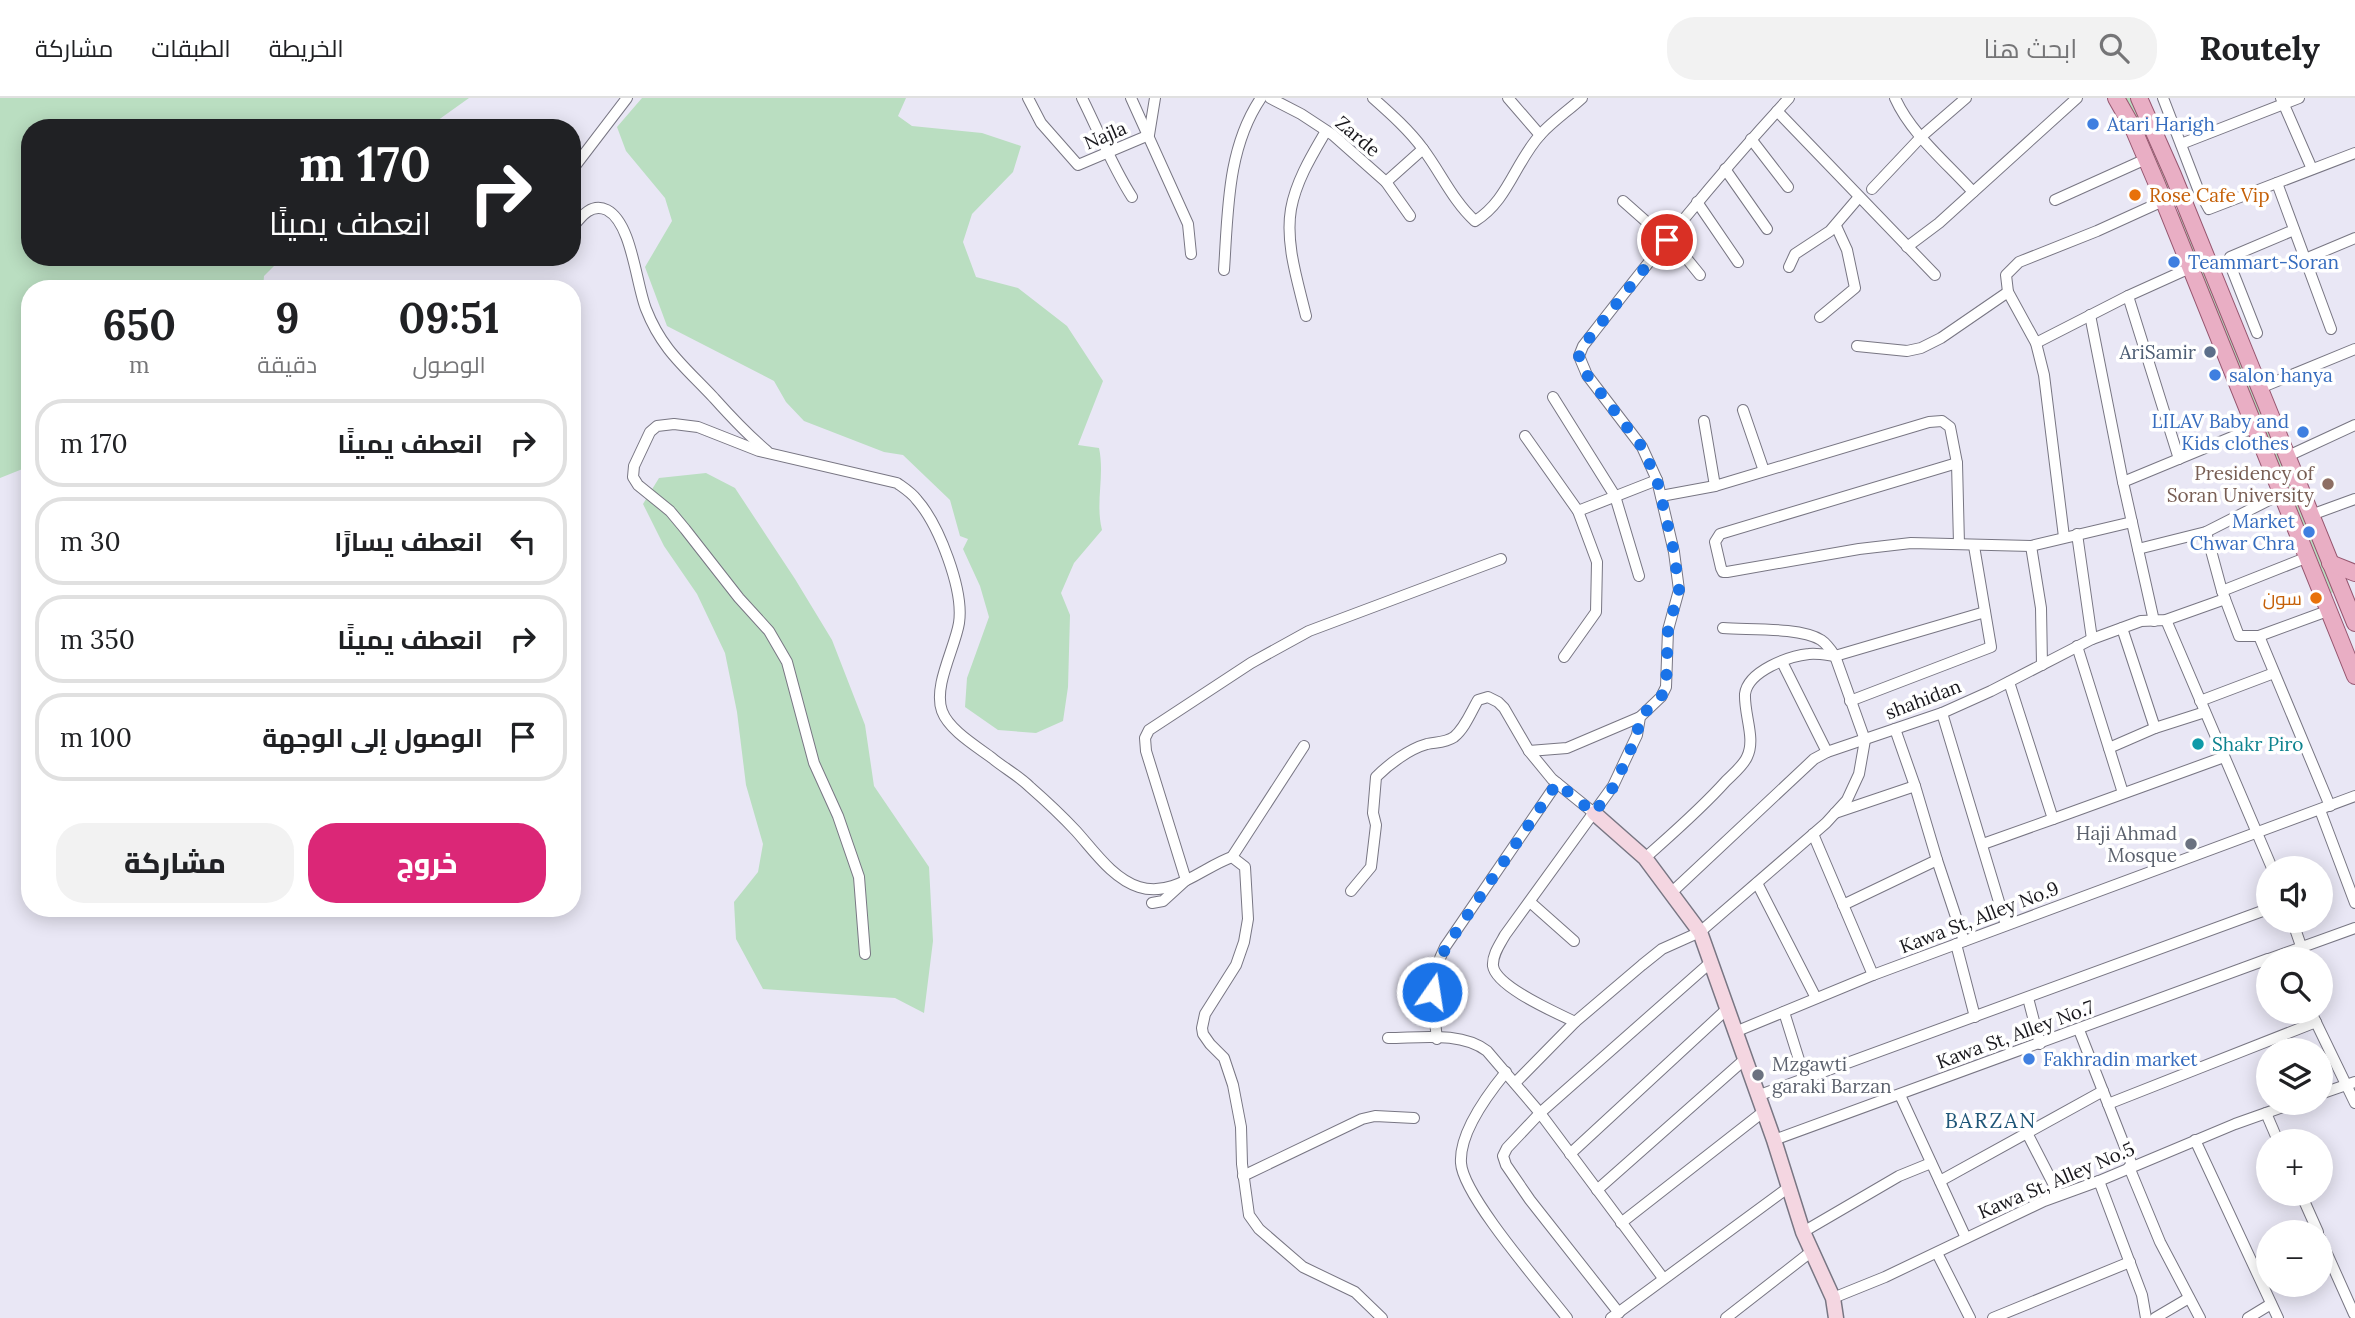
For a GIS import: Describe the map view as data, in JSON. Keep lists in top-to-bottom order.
{
  "streets": {
    "street": [
      "Najla",
      "Zarde",
      "shahidan",
      "Kawa St, Alley No.9",
      "Kawa St, Alley No.7",
      "Kawa St, Alley No.5"
    ]
  },
  "districts": ["BARZAN"],
  "places": [
    "Atari Harigh",
    "Rose Cafe Vip",
    "Teammart-Soran",
    "AriSamir",
    "salon hanya",
    "LILAV Baby and Kids clothes",
    "Presidency of Soran University",
    "Market Chwar Chra",
    "سون",
    "Shakr Piro",
    "Haji Ahmad Mosque",
    "Fakhradin market",
    "Mzgawti garaki Barzan"
  ],
  "page": {
    "header": "Routely",
    "search": "ابحث هنا",
    "nav": ["الخريطة", "الطبقات", "مشاركة"],
    "turn": ["170 m", "انعطف يمينًا"],
    "eta": [
      "09:51",
      "الوصول",
      "9",
      "دقيقة",
      "650",
      "m"
    ],
    "list": [
      {
        "name": "انعطف يمينًا",
        "value": "170 m"
      },
      {
        "name": "انعطف يسارًا",
        "value": "30 m"
      },
      {
        "name": "انعطف يمينًا",
        "value": "350 m"
      },
      {
        "name": "الوصول إلى الوجهة",
        "value": "100 m"
      }
    ],
    "buttons": ["خروج", "مشاركة"],
    "map_buttons": ["+", "−"]
  }
}
